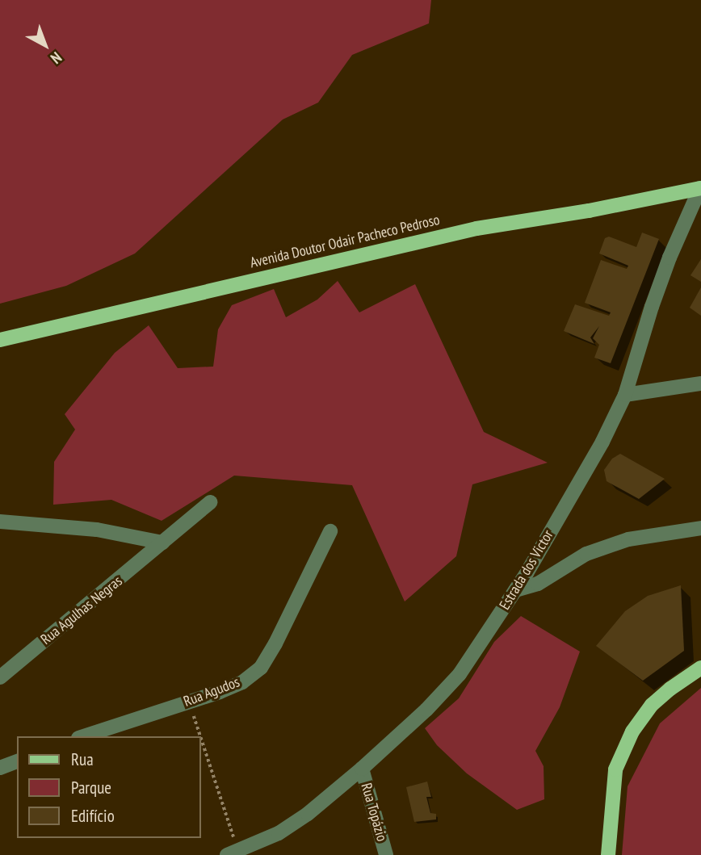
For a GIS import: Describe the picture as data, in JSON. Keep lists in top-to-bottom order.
{
  "streets": {
    "main road": ["Avenida Doutor Odair Pacheco Pedroso"],
    "street": [
      "Estrada dos Victor",
      "Rua Agulhas Negras",
      "Rua Agudos",
      "Rua Topázio"
    ]
  },
  "crossings": [
    ["Avenida Doutor Odair Pacheco Pedroso", "Estrada dos Victor"],
    ["Estrada dos Victor", "Rua Topázio"]
  ],
  "legend": ["Rua", "Parque", "Edifício"],
  "north": "bottom right"
}
